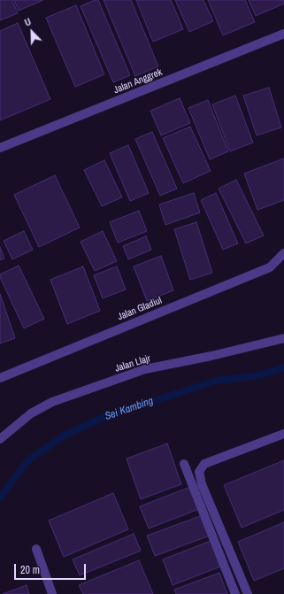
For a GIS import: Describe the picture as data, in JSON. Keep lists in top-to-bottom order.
{
  "streets": {
    "street": ["Jalan Anggrek", "Jalan Gladiul", "Jalan Llajr"]
  },
  "water": ["Sei Kambing"],
  "scale_bar": "20 m",
  "north": "top left"
}
